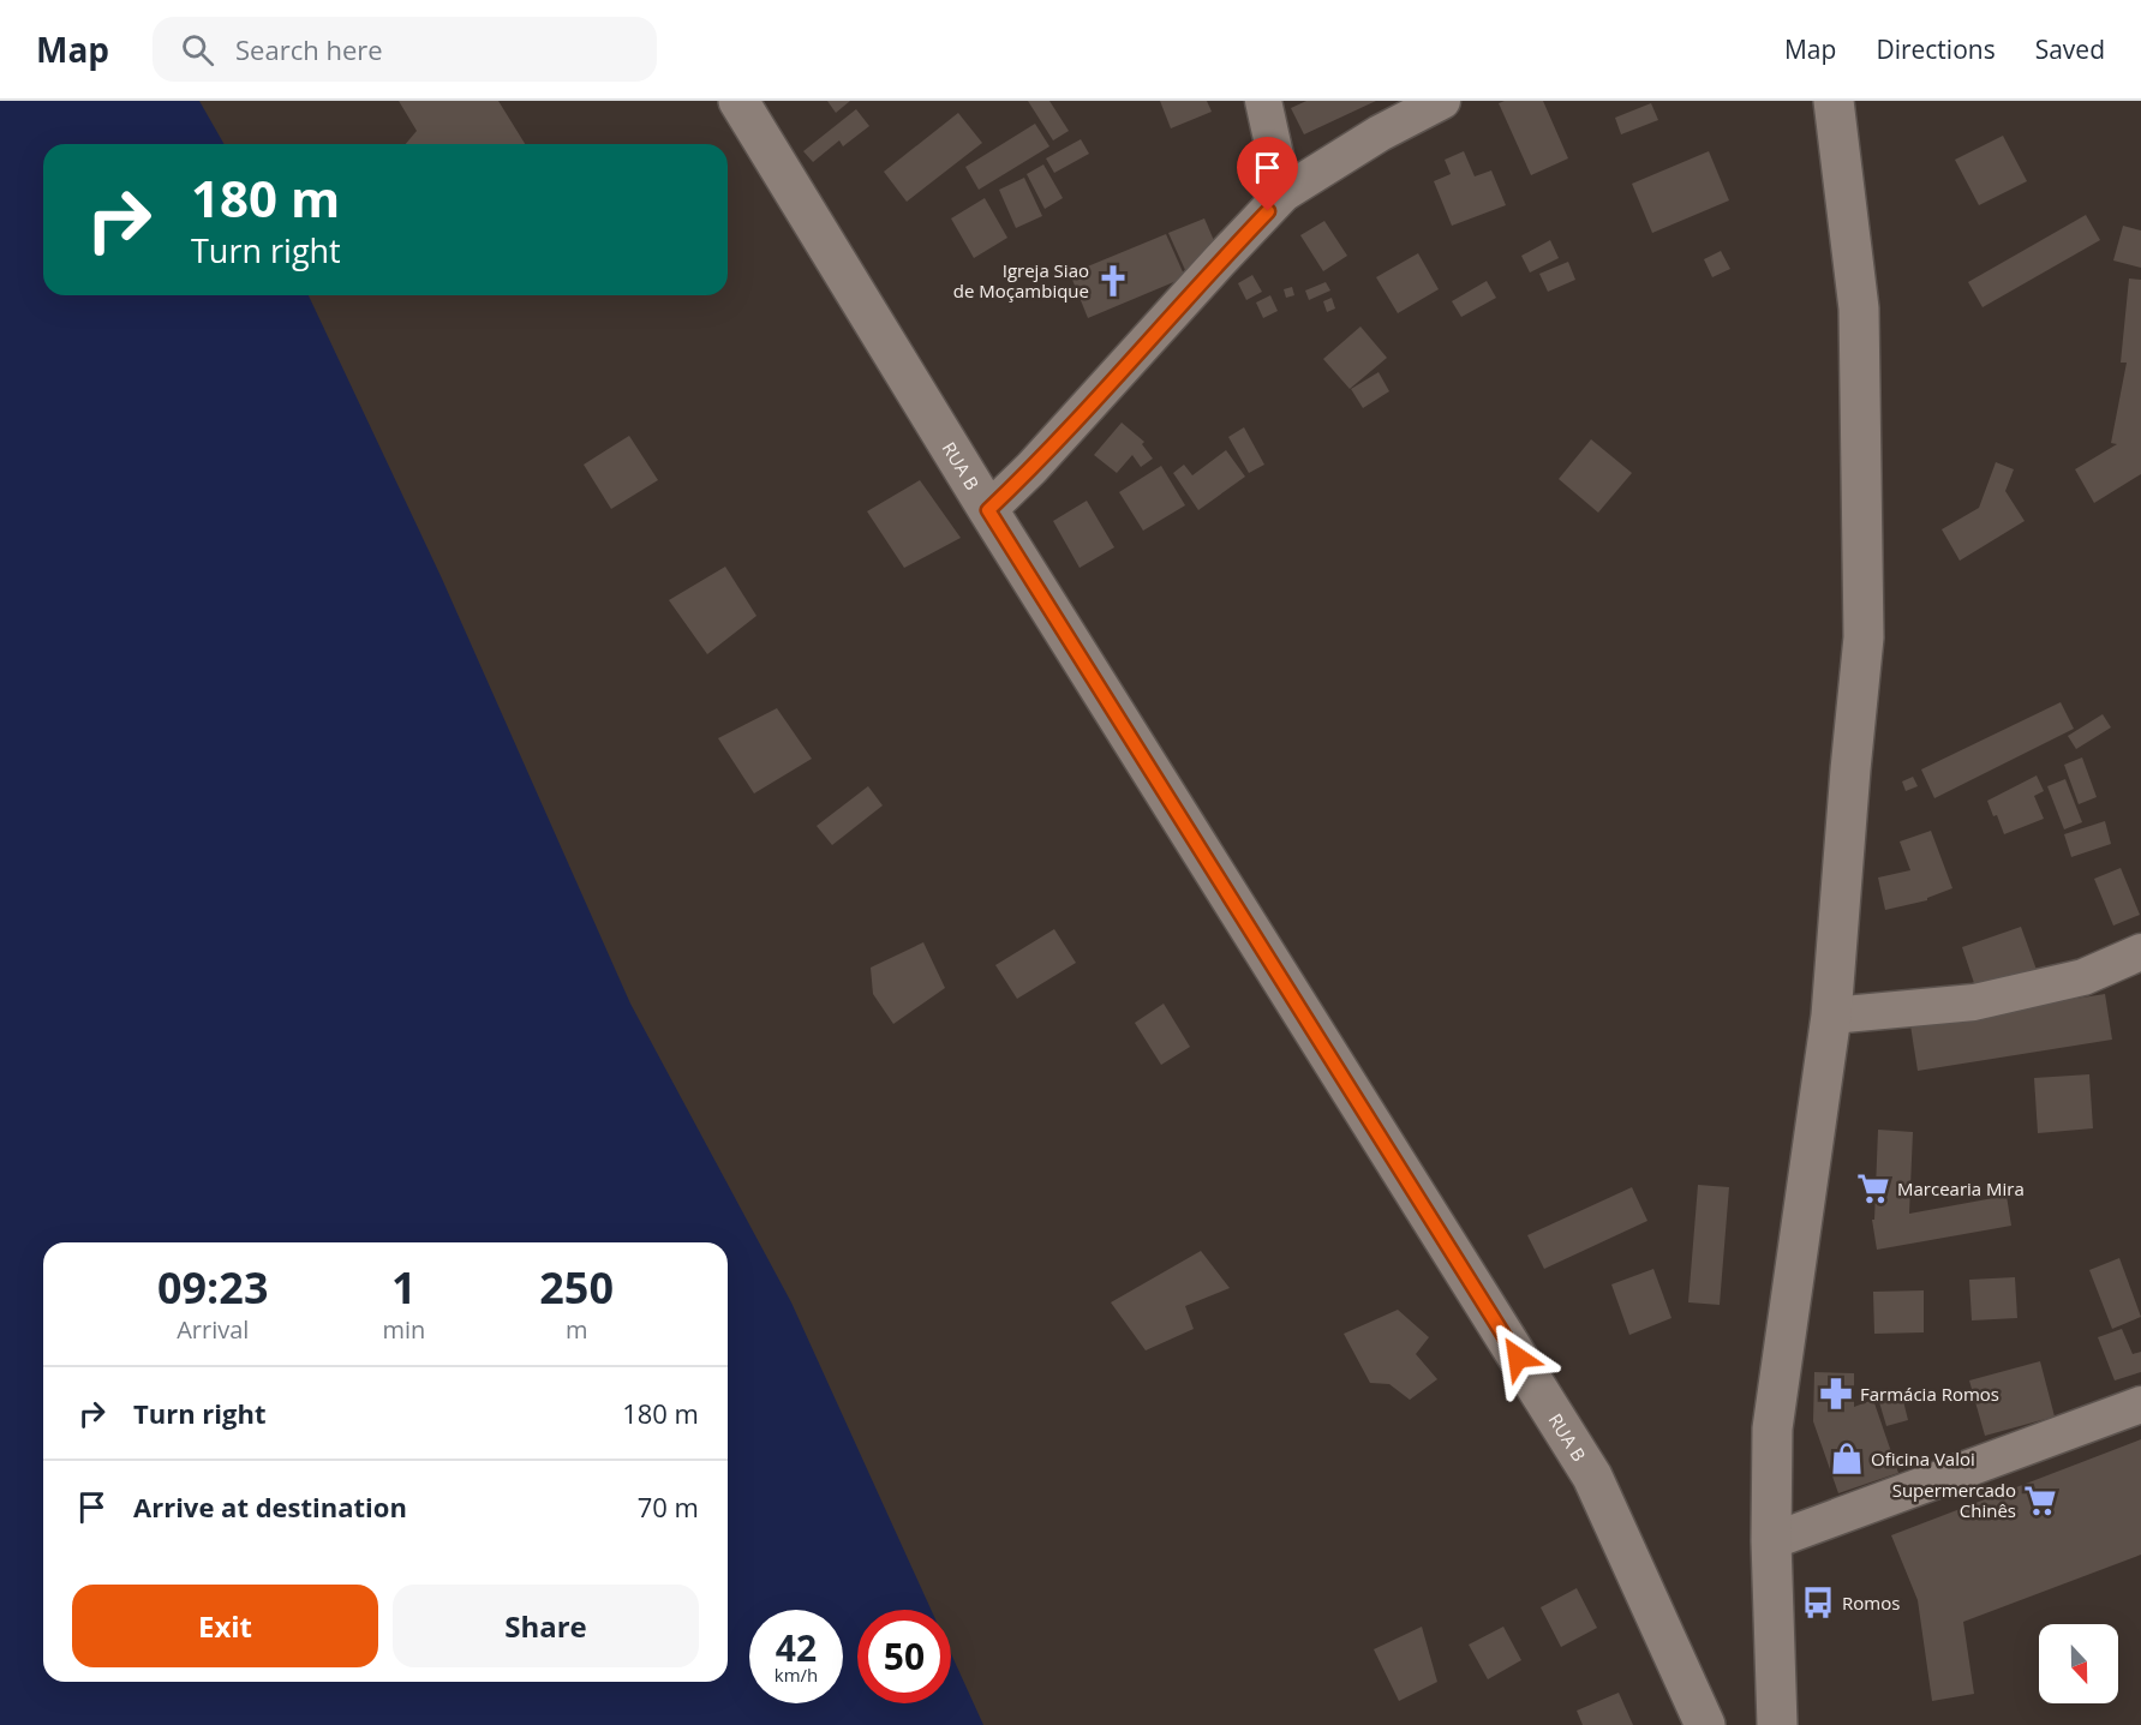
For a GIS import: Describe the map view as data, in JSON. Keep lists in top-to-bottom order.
{
  "streets": {
    "main road": ["RUA B"]
  },
  "places": {
    "church": ["Igreja Siao de Moçambique"],
    "supermarket": ["Marcearia Mira", "Supermercado Chinês"],
    "pharmacy": ["Farmácia Romos"],
    "shop": ["Oficina Valoi"],
    "bus stop": ["Romos"]
  },
  "north": "bottom",
  "page": {
    "header": "Map",
    "search": "Search here",
    "nav": ["Map", "Directions", "Saved"],
    "turn": ["180 m", "Turn right"],
    "eta": [
      "09:23",
      "Arrival",
      "1",
      "min",
      "250",
      "m"
    ],
    "list": [
      {
        "name": "Turn right",
        "value": "180 m"
      },
      {
        "name": "Arrive at destination",
        "value": "70 m"
      }
    ],
    "buttons": ["Exit", "Share"],
    "speed": "42 km/h",
    "limit": "50"
  }
}
